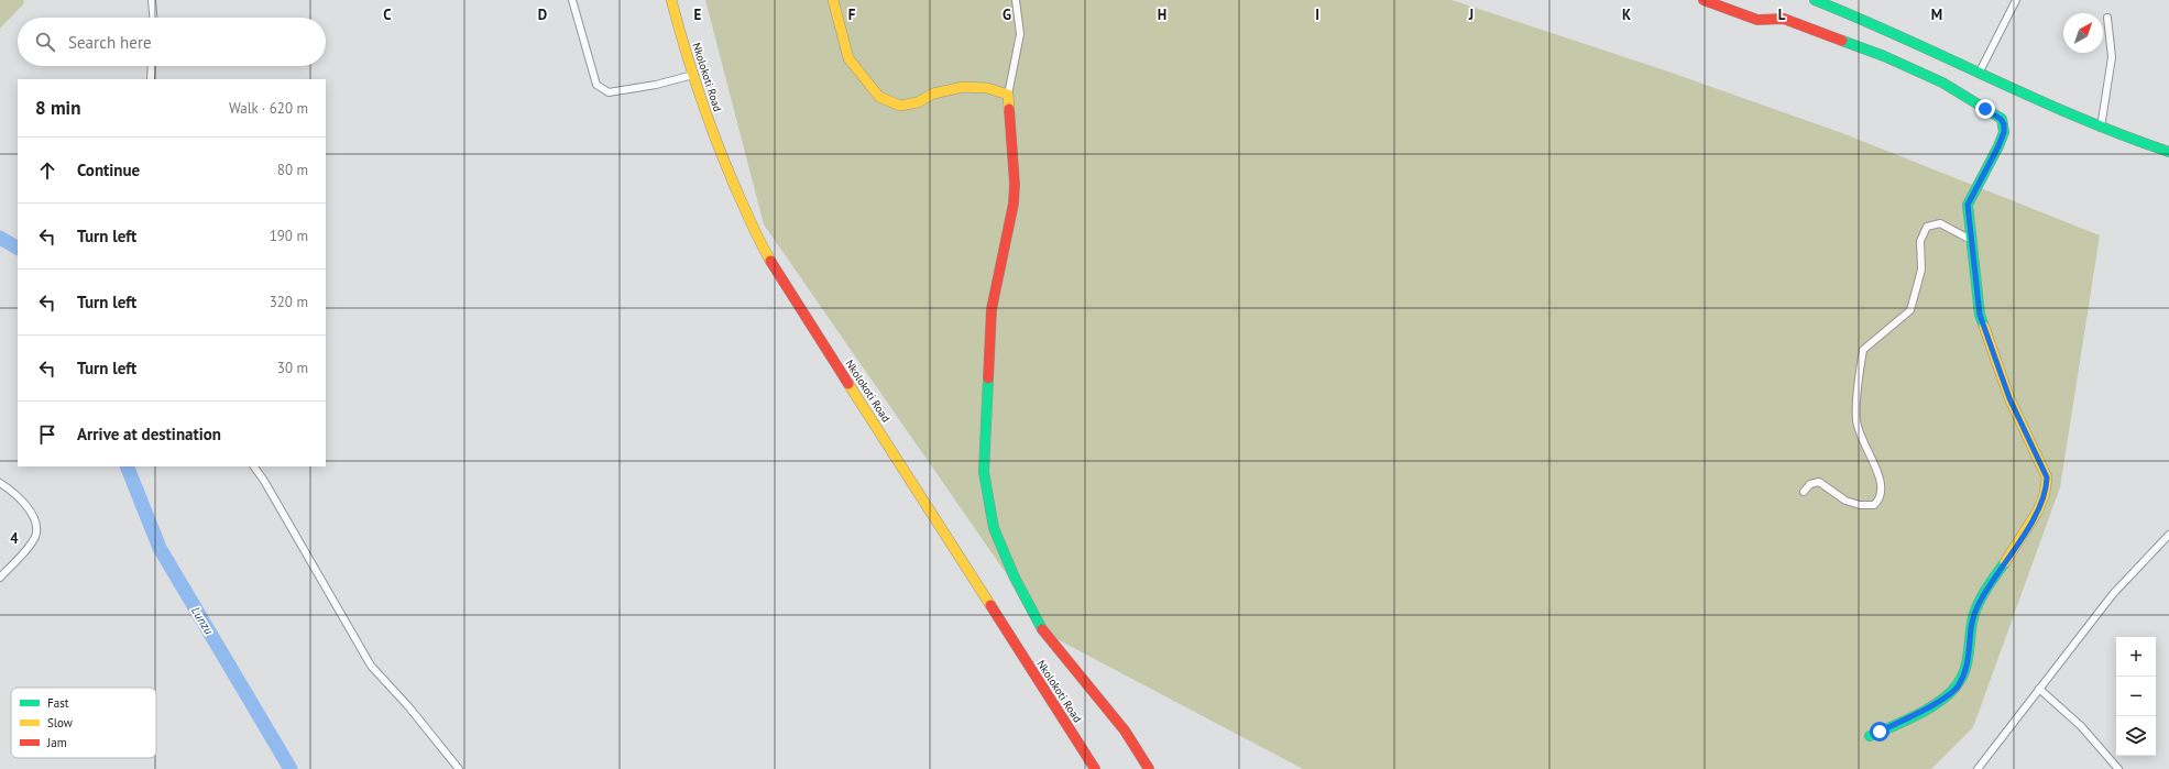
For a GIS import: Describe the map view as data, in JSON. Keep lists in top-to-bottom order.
{
  "streets": {
    "street": ["Nkolokoti Road"]
  },
  "water": ["Lunzu"],
  "legend": ["Fast", "Slow", "Jam"],
  "north": "top right",
  "page": {
    "search": "Search here",
    "heading": ["8 min", "Walk · 620 m"],
    "list": [
      ["Continue", "80 m"],
      ["Turn left", "190 m"],
      ["Turn left", "320 m"],
      ["Turn left", "30 m"],
      "Arrive at destination"
    ],
    "map_buttons": ["+", "−"]
  },
  "grid": {
    "columns": [
      "C",
      "D",
      "E",
      "F",
      "G",
      "H",
      "I",
      "J",
      "K",
      "L",
      "M"
    ],
    "rows": ["4"]
  }
}
